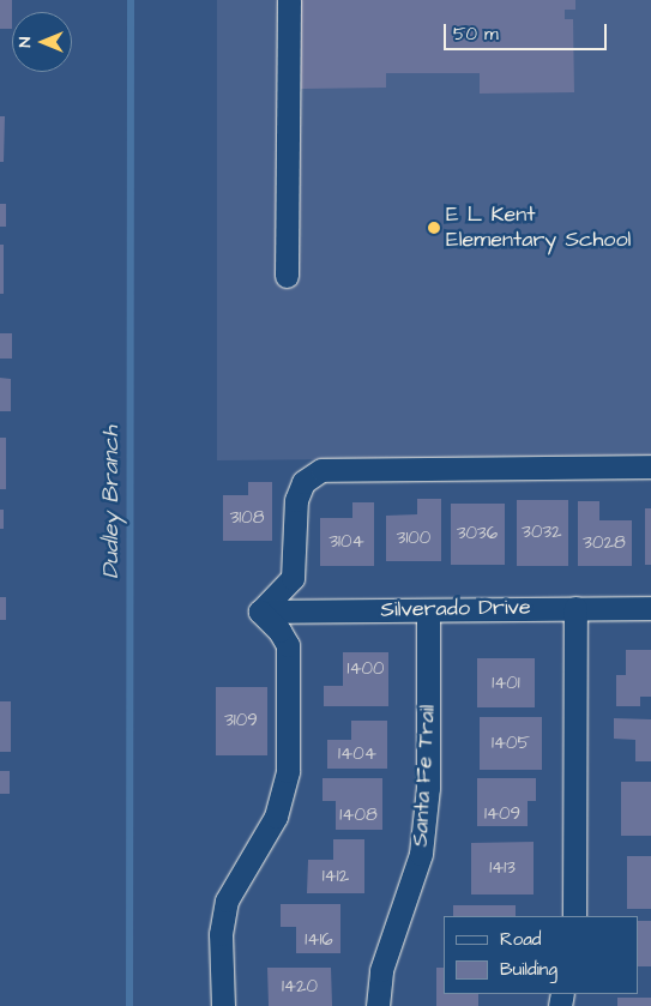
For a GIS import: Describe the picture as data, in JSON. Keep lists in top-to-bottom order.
{
  "streets": {
    "street": ["Silverado Drive", "Santa Fe Trail"]
  },
  "crossings": [
    ["Silverado Drive", "Santa Fe Trail"]
  ],
  "water": ["Dudley Branch"],
  "places": ["E L Kent Elementary School"],
  "house_numbers": [
    "3108",
    "3032",
    "3036",
    "3100",
    "3104",
    "3028",
    "1400",
    "1401",
    "3109",
    "1405",
    "1404",
    "1409",
    "1408",
    "1413",
    "1412",
    "1416",
    "1420"
  ],
  "legend": ["Road", "Building"],
  "scale_bar": "50 m",
  "north": "left"
}
